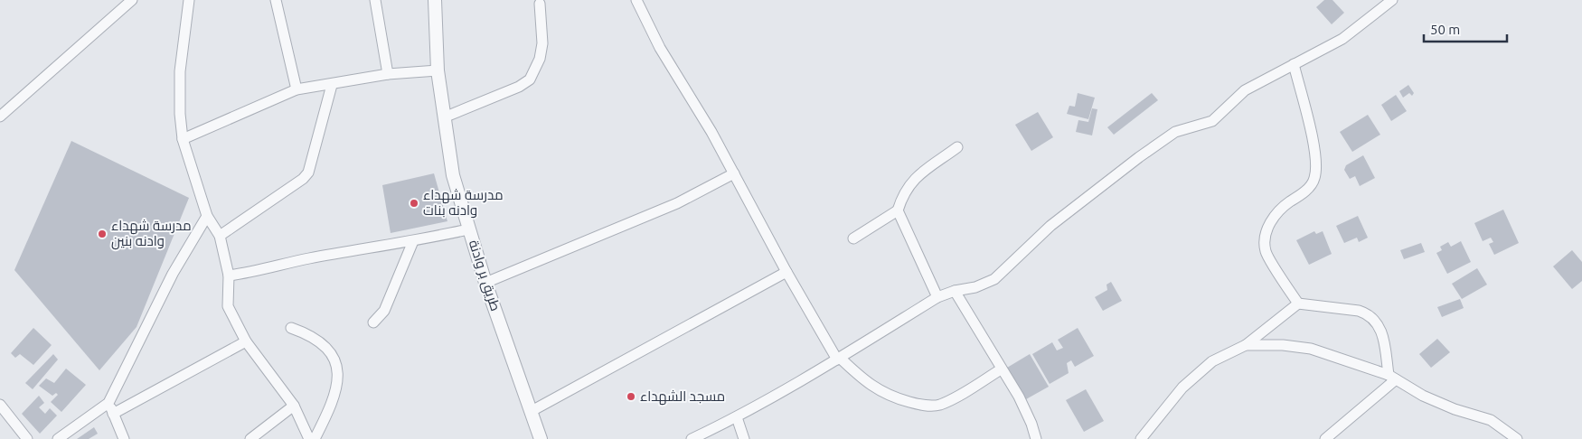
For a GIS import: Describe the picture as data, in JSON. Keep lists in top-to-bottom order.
{
  "streets": {
    "street": ["طريق بر وادنة"]
  },
  "places": ["مدرسة شهداء وادنه بنات", "مدرسة شهداء وادنه بنين", "مسجد الشهداء"],
  "scale_bar": "50 m"
}
